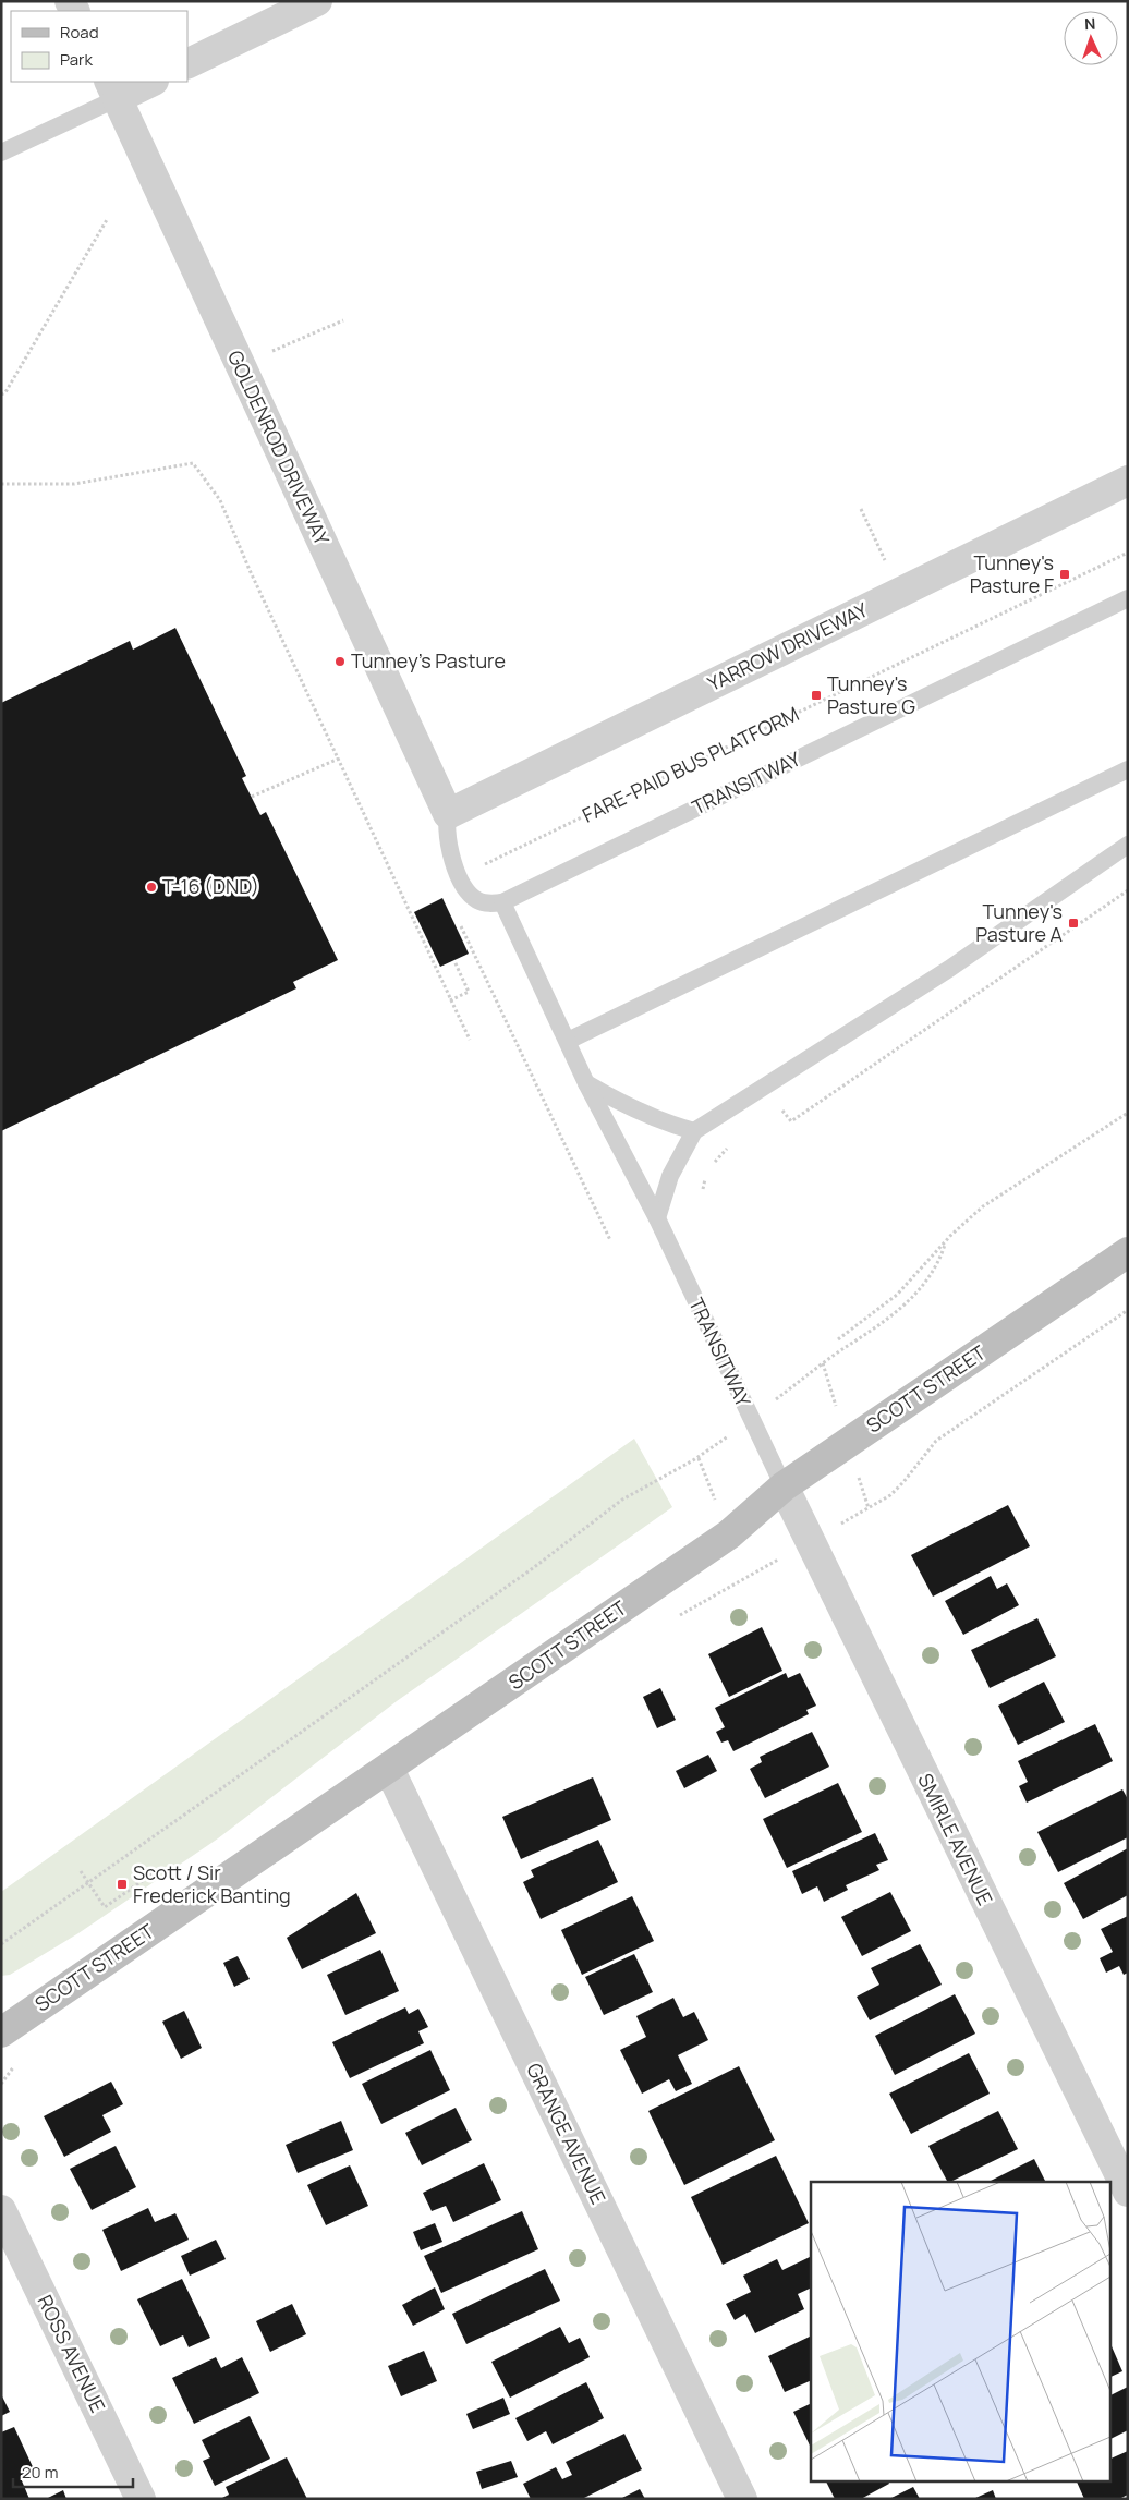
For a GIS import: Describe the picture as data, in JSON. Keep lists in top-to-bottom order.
{
  "streets": {
    "main road": ["SCOTT STREET"],
    "street": [
      "GOLDENROD DRIVEWAY",
      "YARROW DRIVEWAY",
      "SMIRLE AVENUE",
      "GRANGE AVENUE",
      "ROSS AVENUE"
    ],
    "lane": ["TRANSITWAY"],
    "path": ["FARE-PAID BUS PLATFORM"]
  },
  "crossings": [
    ["GOLDENROD DRIVEWAY", "YARROW DRIVEWAY"],
    ["TRANSITWAY", "SCOTT STREET"],
    ["TRANSITWAY", "SMIRLE AVENUE"],
    ["SCOTT STREET", "SMIRLE AVENUE"],
    ["SCOTT STREET", "GRANGE AVENUE"]
  ],
  "places": {
    "transit": [
      "Tunney's Pasture F",
      "Tunney's Pasture G",
      "Tunney's Pasture A",
      "Scott / Sir Frederick Banting"
    ],
    "other": ["Tunney's Pasture", "T-16 (DND)"]
  },
  "legend": ["Road", "Park"],
  "scale_bar": "20 m",
  "north": "top"
}
